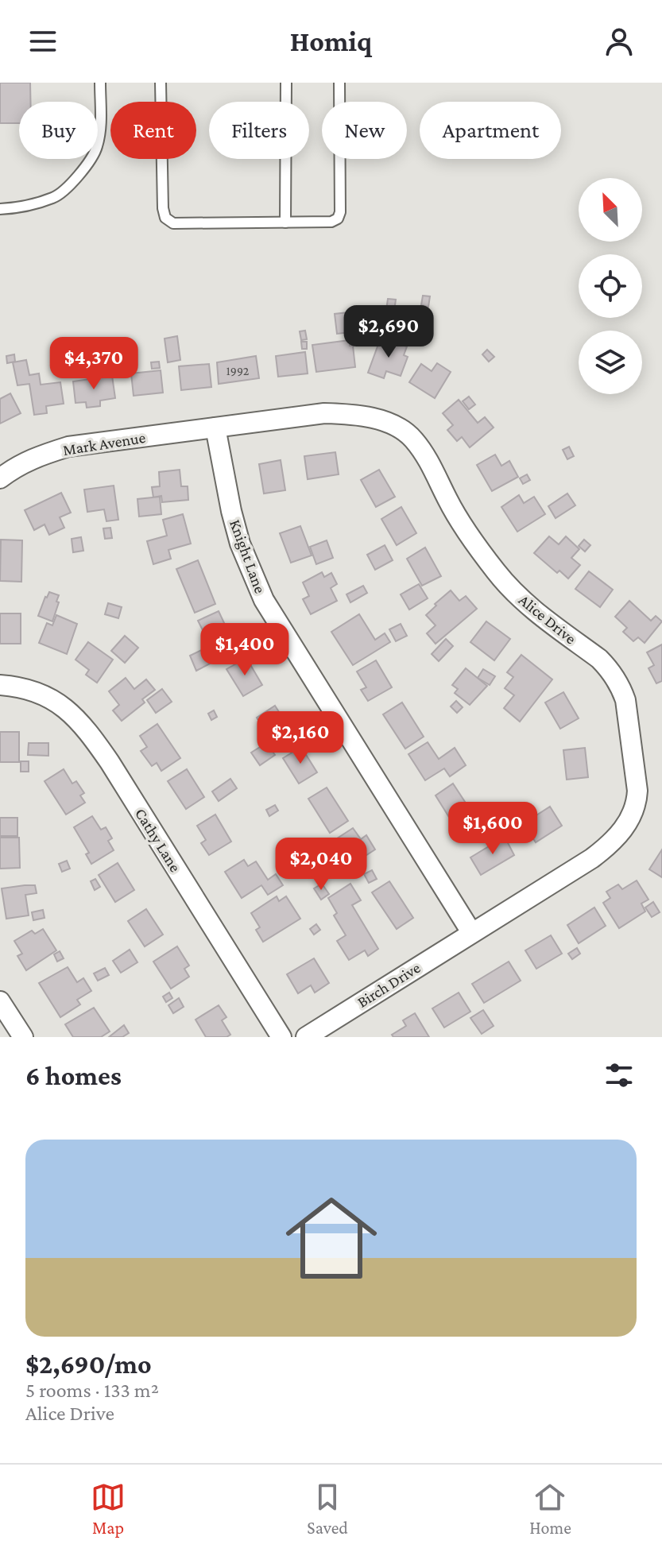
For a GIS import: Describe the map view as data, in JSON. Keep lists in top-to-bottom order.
{
  "streets": {
    "street": [
      "Mark Avenue",
      "Knight Lane",
      "Alice Drive",
      "Cathy Lane",
      "Birch Drive"
    ]
  },
  "crossings": [
    ["Mark Avenue", "Knight Lane"],
    ["Mark Avenue", "Alice Drive"],
    ["Knight Lane", "Alice Drive"],
    ["Knight Lane", "Birch Drive"],
    ["Alice Drive", "Birch Drive"]
  ],
  "house_numbers": ["1992"],
  "north": "top left",
  "page": {
    "header": "Homiq",
    "chip": [
      "Buy",
      "Rent",
      "Filters",
      "New",
      "Apartment"
    ],
    "price": [
      "$2,690",
      "$4,370",
      "$1,400",
      "$2,160",
      "$1,600",
      "$2,040"
    ],
    "heading": "6 homes",
    "list": [
      {
        "name": "$2,690/mo",
        "note": "5 rooms · 133 m² · Alice Drive"
      }
    ],
    "tabs": ["Map", "Saved", "Home"]
  }
}
